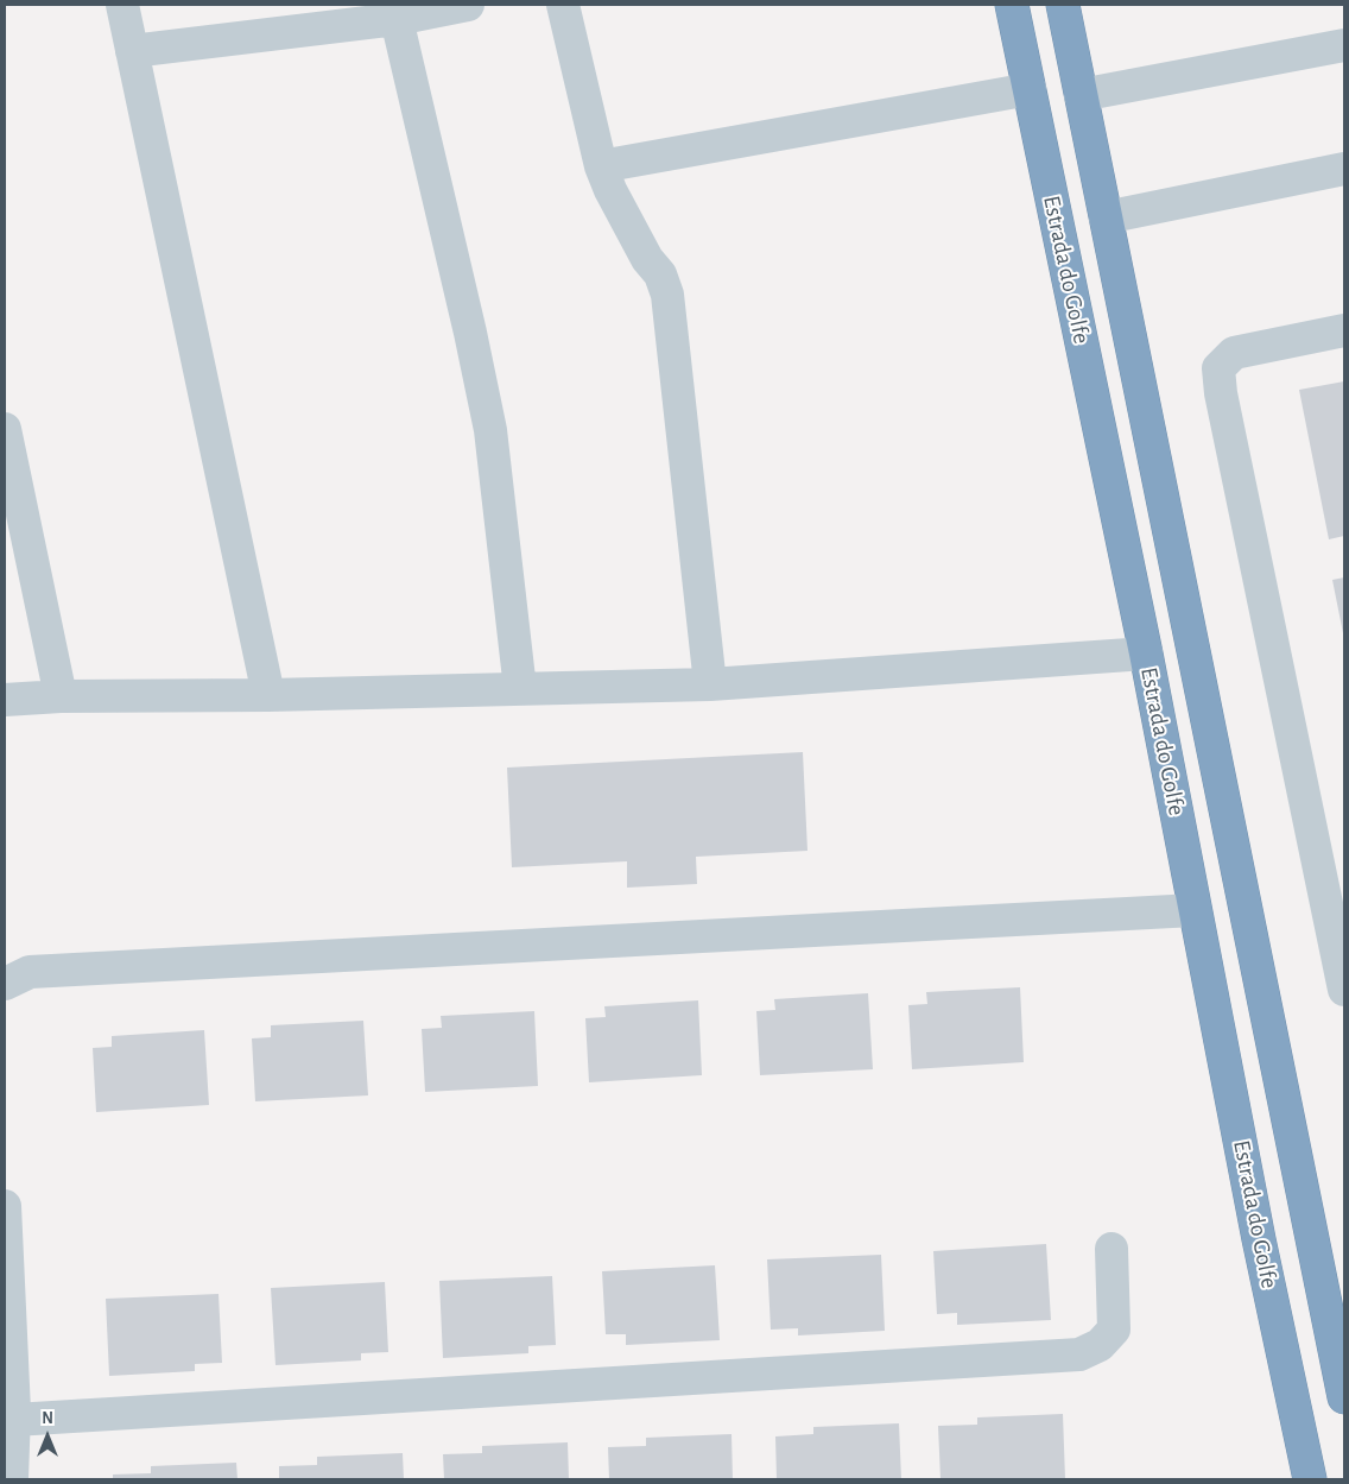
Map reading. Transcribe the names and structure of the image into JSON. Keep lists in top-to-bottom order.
{
  "streets": {
    "highway": ["Estrada do Golfe"]
  },
  "north": "top"
}
